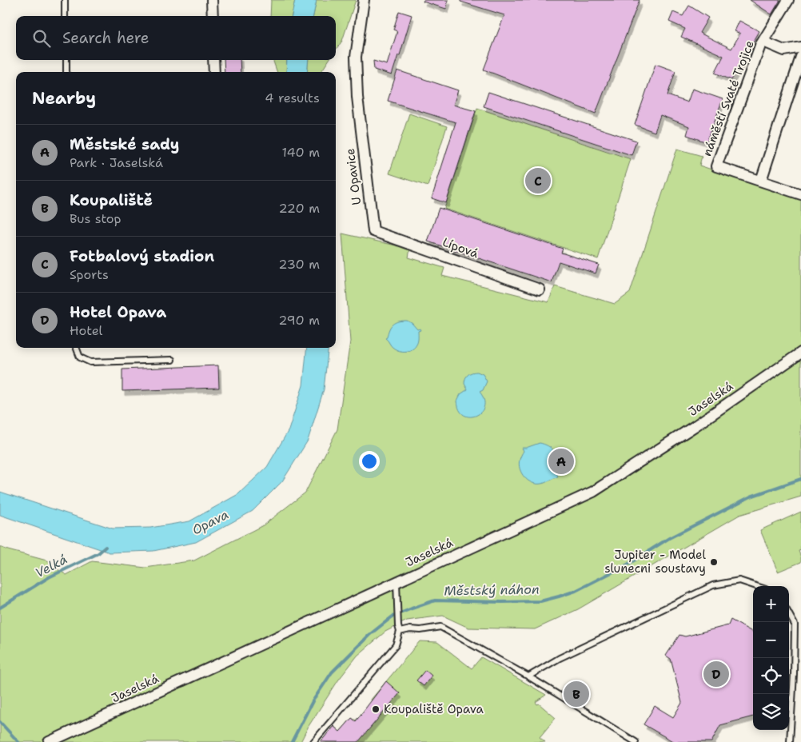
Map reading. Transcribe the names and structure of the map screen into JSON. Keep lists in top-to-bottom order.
{
  "streets": {
    "street": [
      "náměstí Svaté Trojice",
      "U Opavice",
      "Lípová",
      "Jaselská"
    ]
  },
  "crossings": [
    ["U Opavice", "Lípová"]
  ],
  "water": ["Opava", "Velká", "Městský náhon"],
  "places": ["Jupiter - Model slunecni soustavy", "Koupaliště Opava"],
  "page": {
    "search": "Search here",
    "heading": ["Nearby", "4 results"],
    "list": [
      {
        "mark": "A",
        "name": "Městské sady",
        "note": "Park · Jaselská",
        "value": "140 m"
      },
      {
        "mark": "B",
        "name": "Koupaliště",
        "note": "Bus stop",
        "value": "220 m"
      },
      {
        "mark": "C",
        "name": "Fotbalový stadion",
        "note": "Sports",
        "value": "230 m"
      },
      {
        "mark": "D",
        "name": "Hotel Opava",
        "note": "Hotel",
        "value": "290 m"
      }
    ],
    "pins": [
      "C",
      "A",
      "D",
      "B"
    ],
    "map_buttons": ["+", "−"]
  }
}
